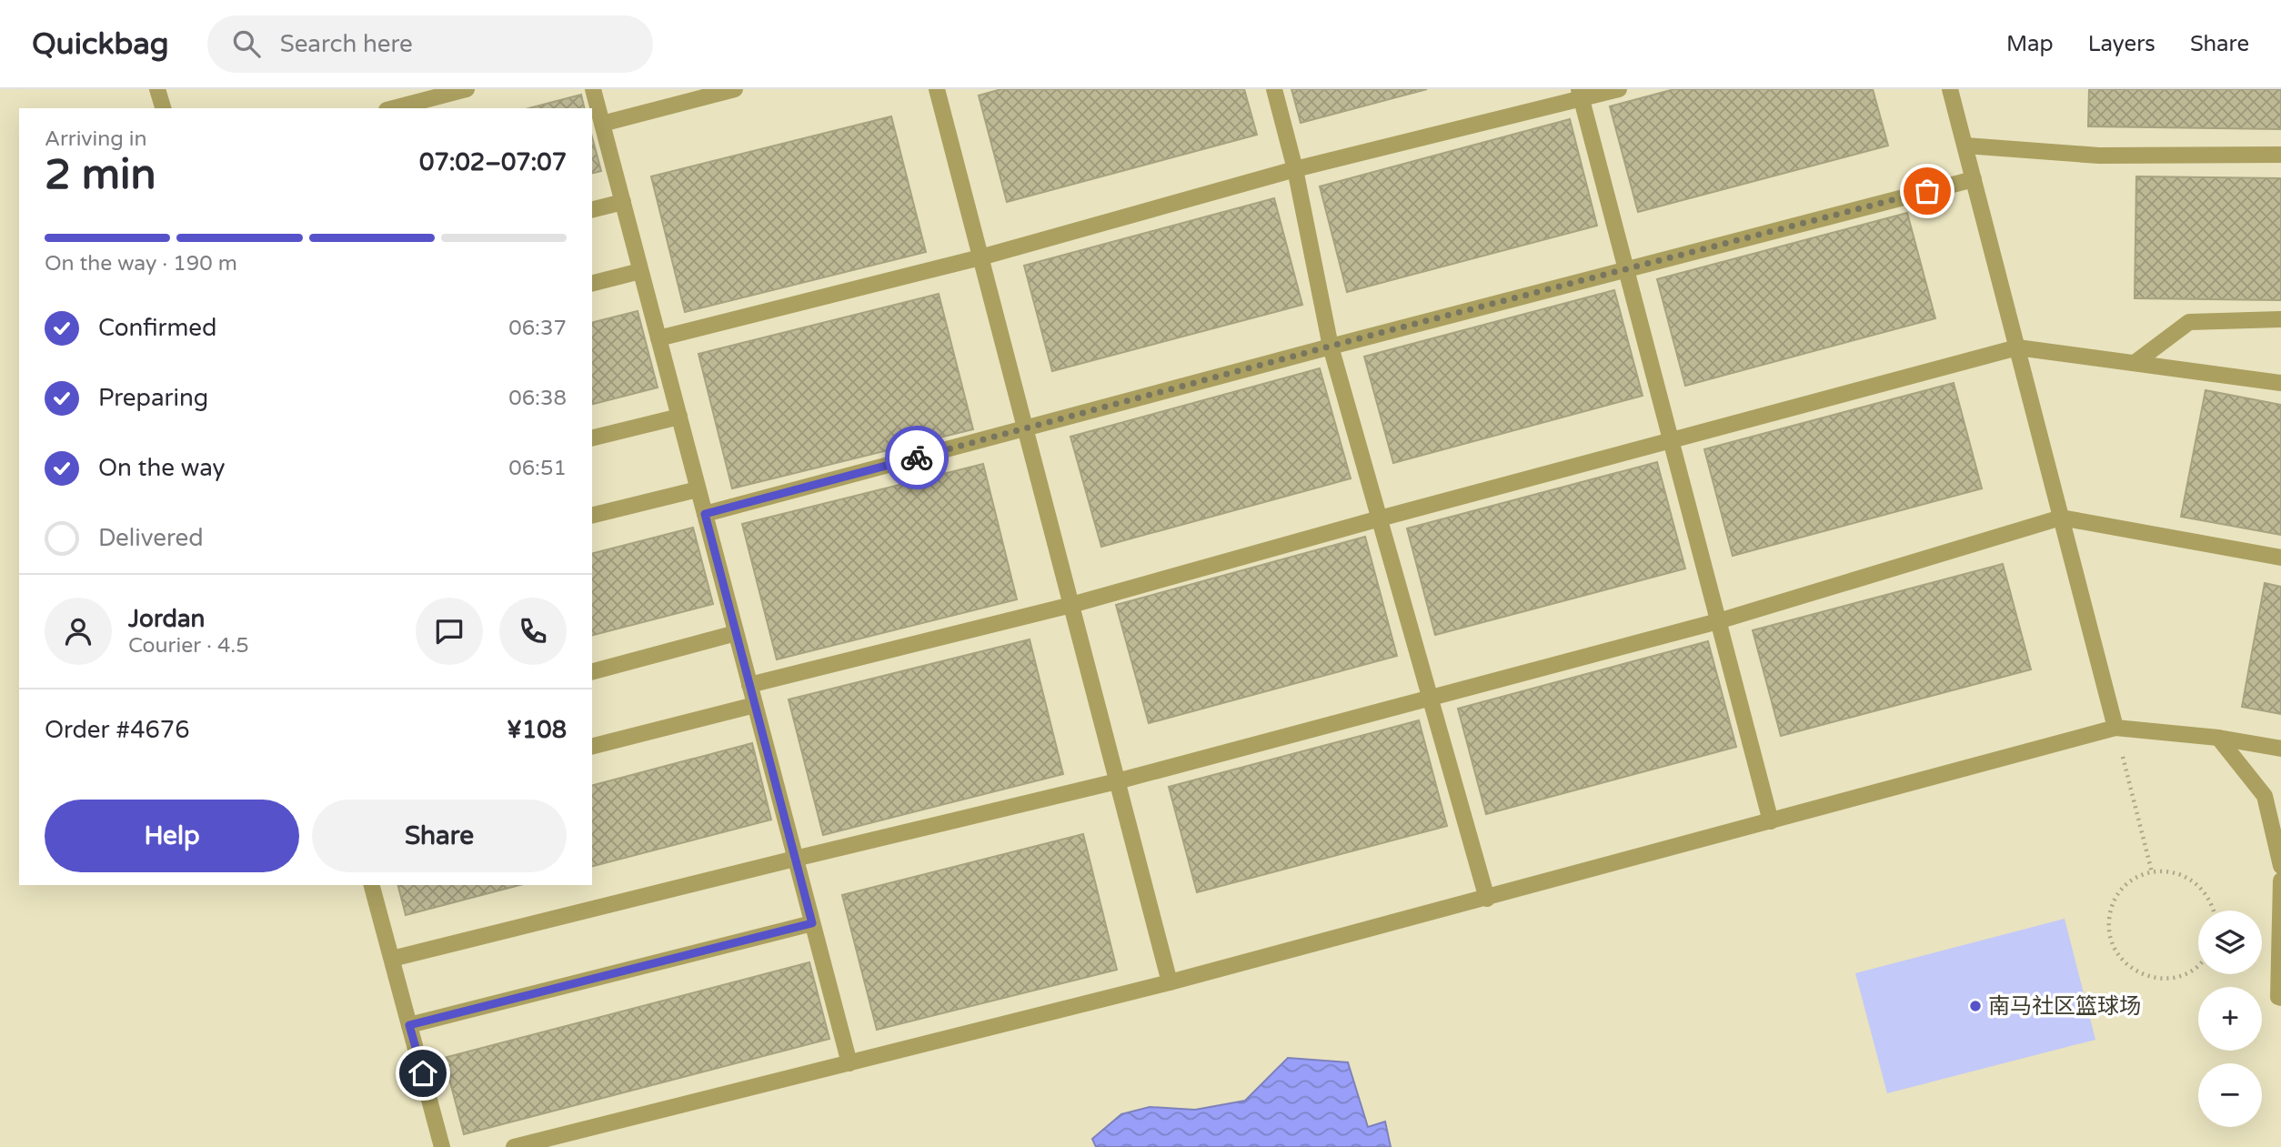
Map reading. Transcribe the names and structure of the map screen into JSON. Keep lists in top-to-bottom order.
{
  "places": ["南马社区篮球场"],
  "page": {
    "header": "Quickbag",
    "search": "Search here",
    "nav": ["Map", "Layers", "Share"],
    "heading": ["2 min", "Arriving in", "07:02–07:07"],
    "panel": [
      "Jordan",
      "Courier · 4.5",
      "Order #4676",
      "¥108"
    ],
    "bar": "On the way · 190 m",
    "list": [
      ["Confirmed", "06:37"],
      ["Preparing", "06:38"],
      ["On the way", "06:51"],
      "Delivered"
    ],
    "buttons": ["Help", "Share"],
    "map_buttons": ["+", "−"]
  }
}
